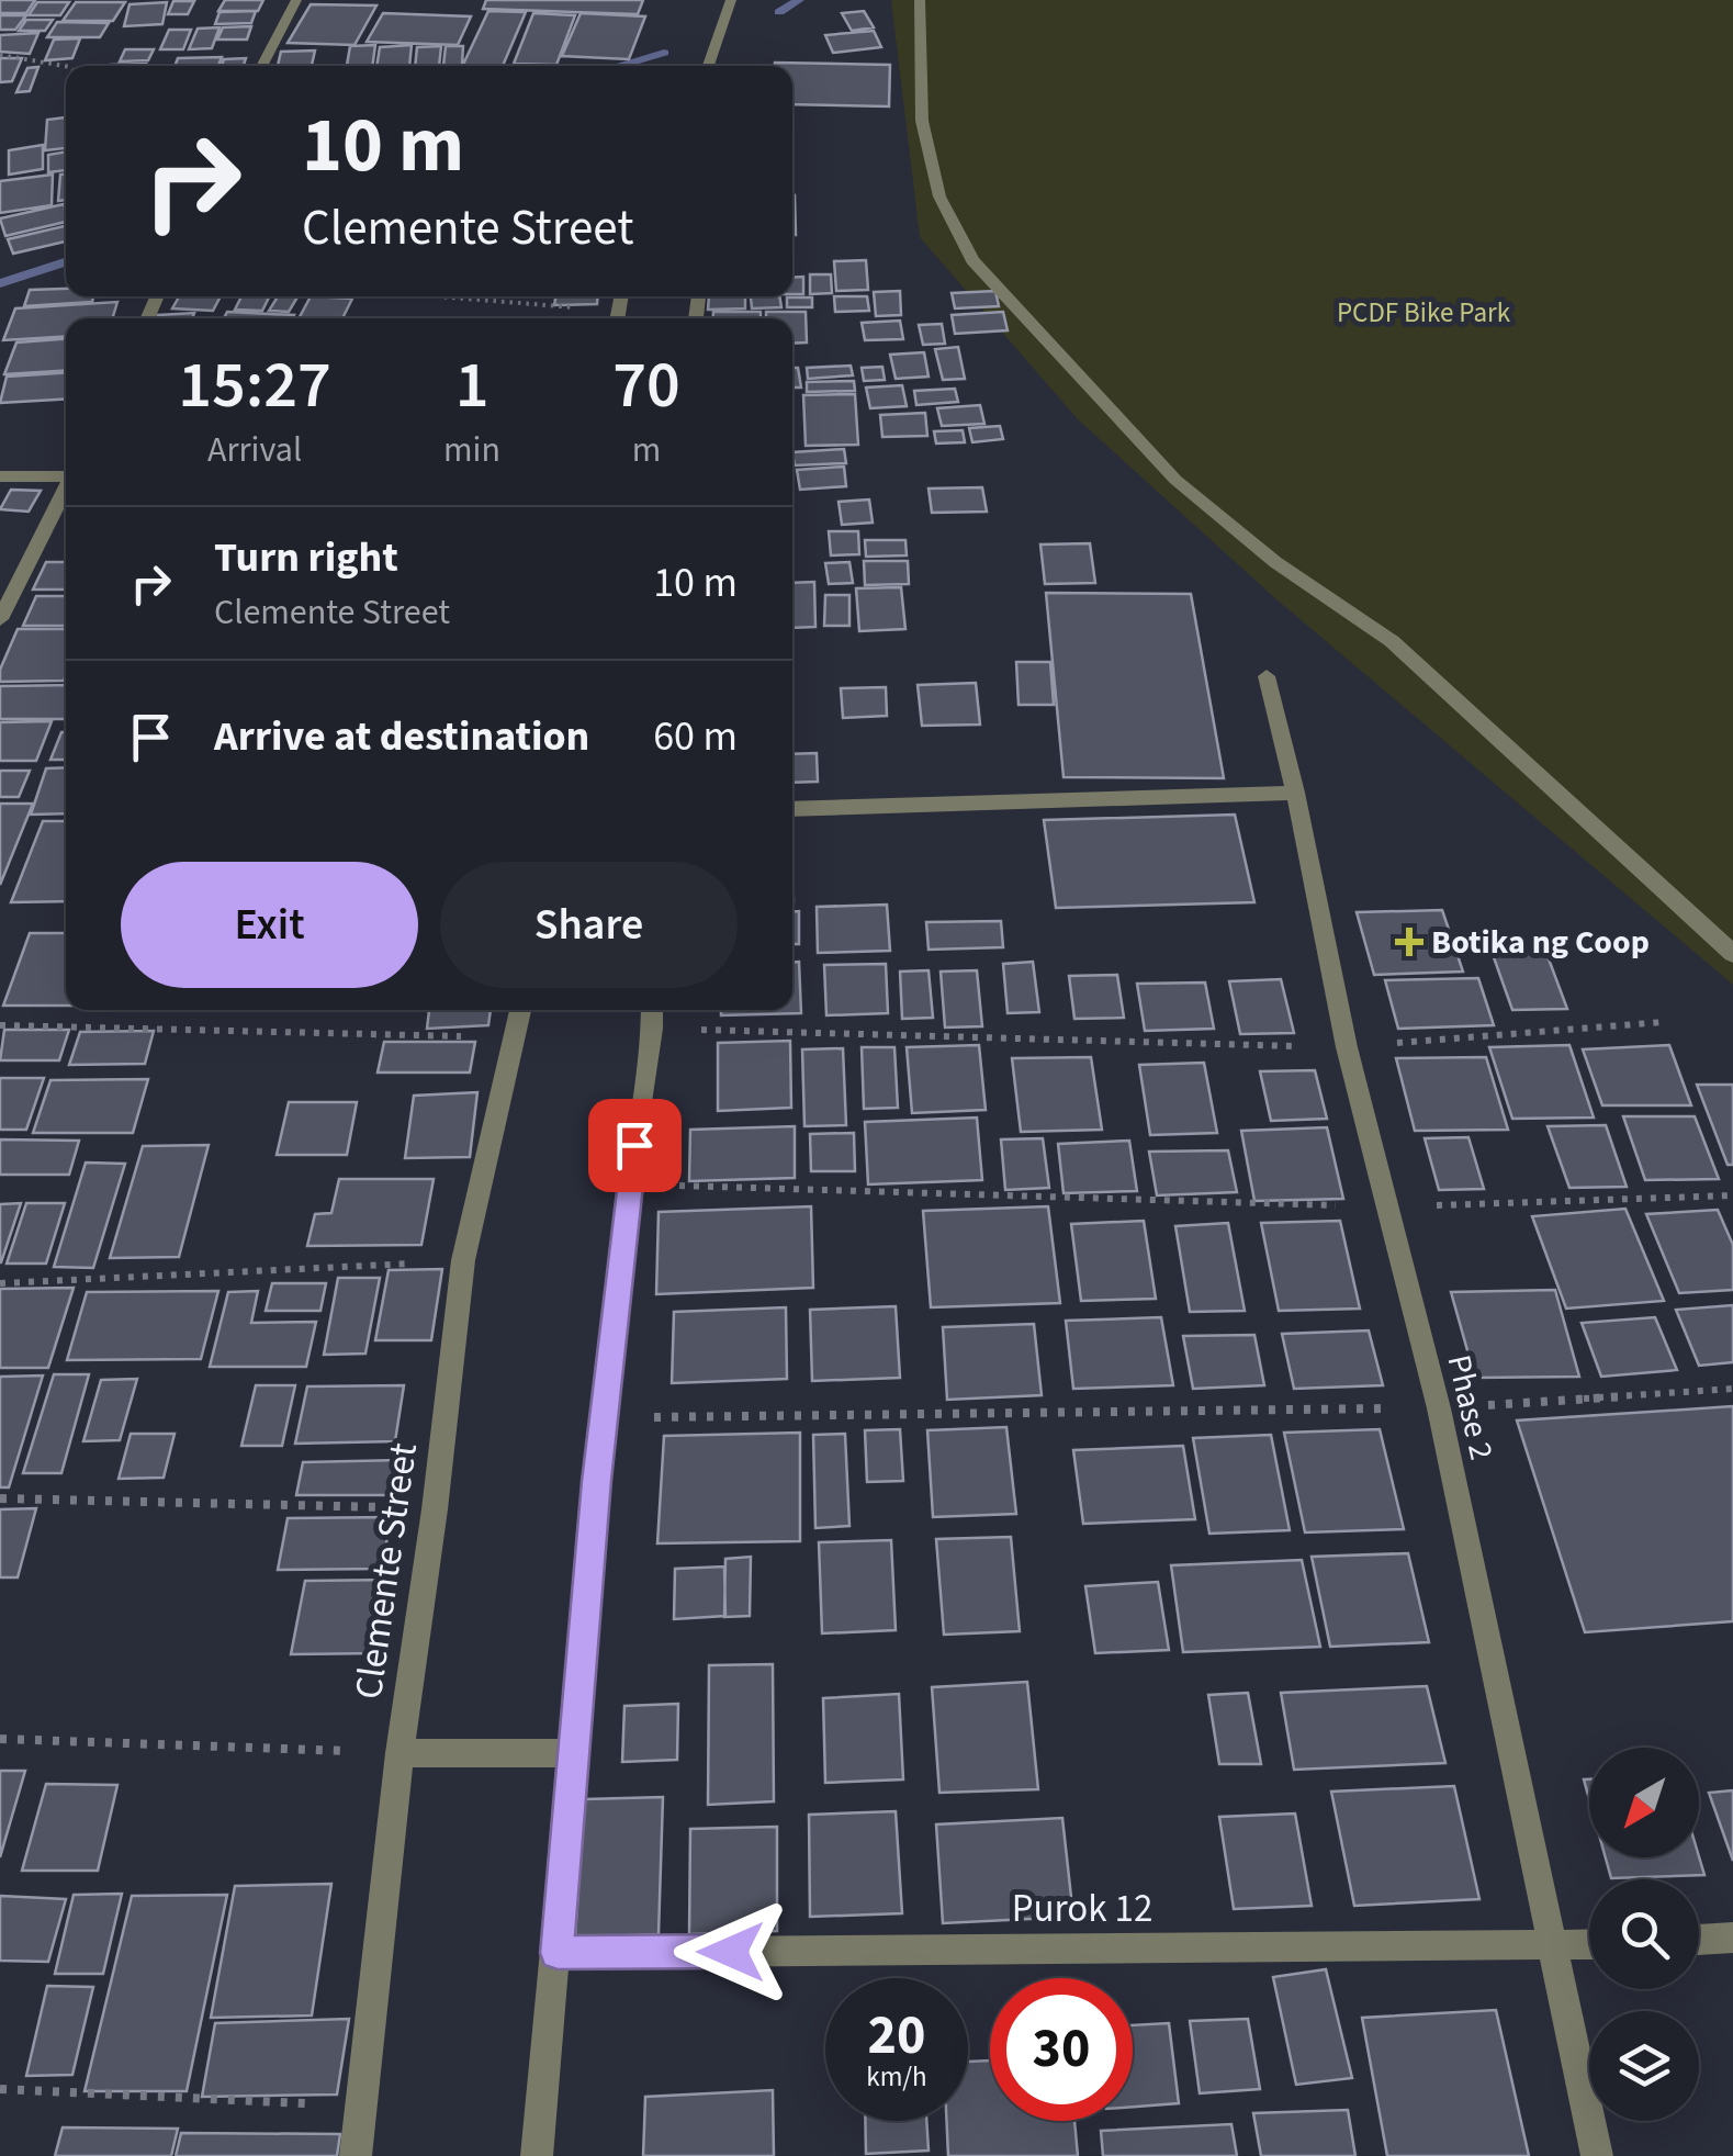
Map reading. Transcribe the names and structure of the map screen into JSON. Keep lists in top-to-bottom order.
{
  "streets": {
    "street": ["Phase 2", "Clemente Street", "Purok 12"]
  },
  "crossings": [
    ["Phase 2", "Purok 12"]
  ],
  "parks": ["PCDF Bike Park"],
  "places": {
    "health": ["Botika ng Coop"]
  },
  "north": "bottom left",
  "page": {
    "turn": ["10 m", "Clemente Street"],
    "eta": [
      "15:27",
      "Arrival",
      "1",
      "min",
      "70",
      "m"
    ],
    "list": [
      {
        "name": "Turn right",
        "note": "Clemente Street",
        "value": "10 m"
      },
      {
        "name": "Arrive at destination",
        "value": "60 m"
      }
    ],
    "buttons": ["Exit", "Share"],
    "speed": "20 km/h",
    "limit": "30"
  }
}
